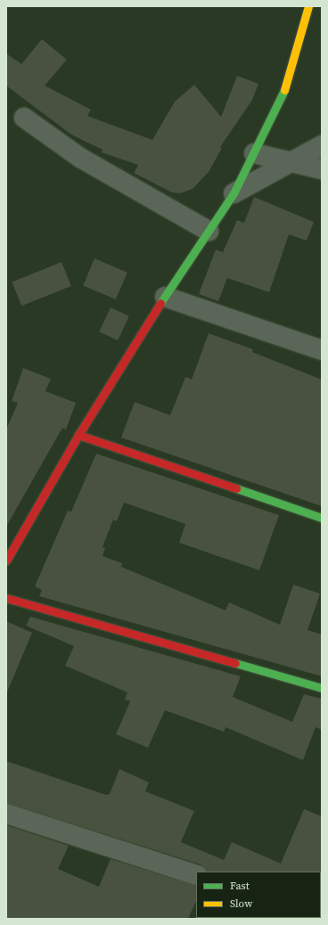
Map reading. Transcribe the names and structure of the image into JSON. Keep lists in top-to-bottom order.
{
  "legend": ["Fast", "Slow"]
}
